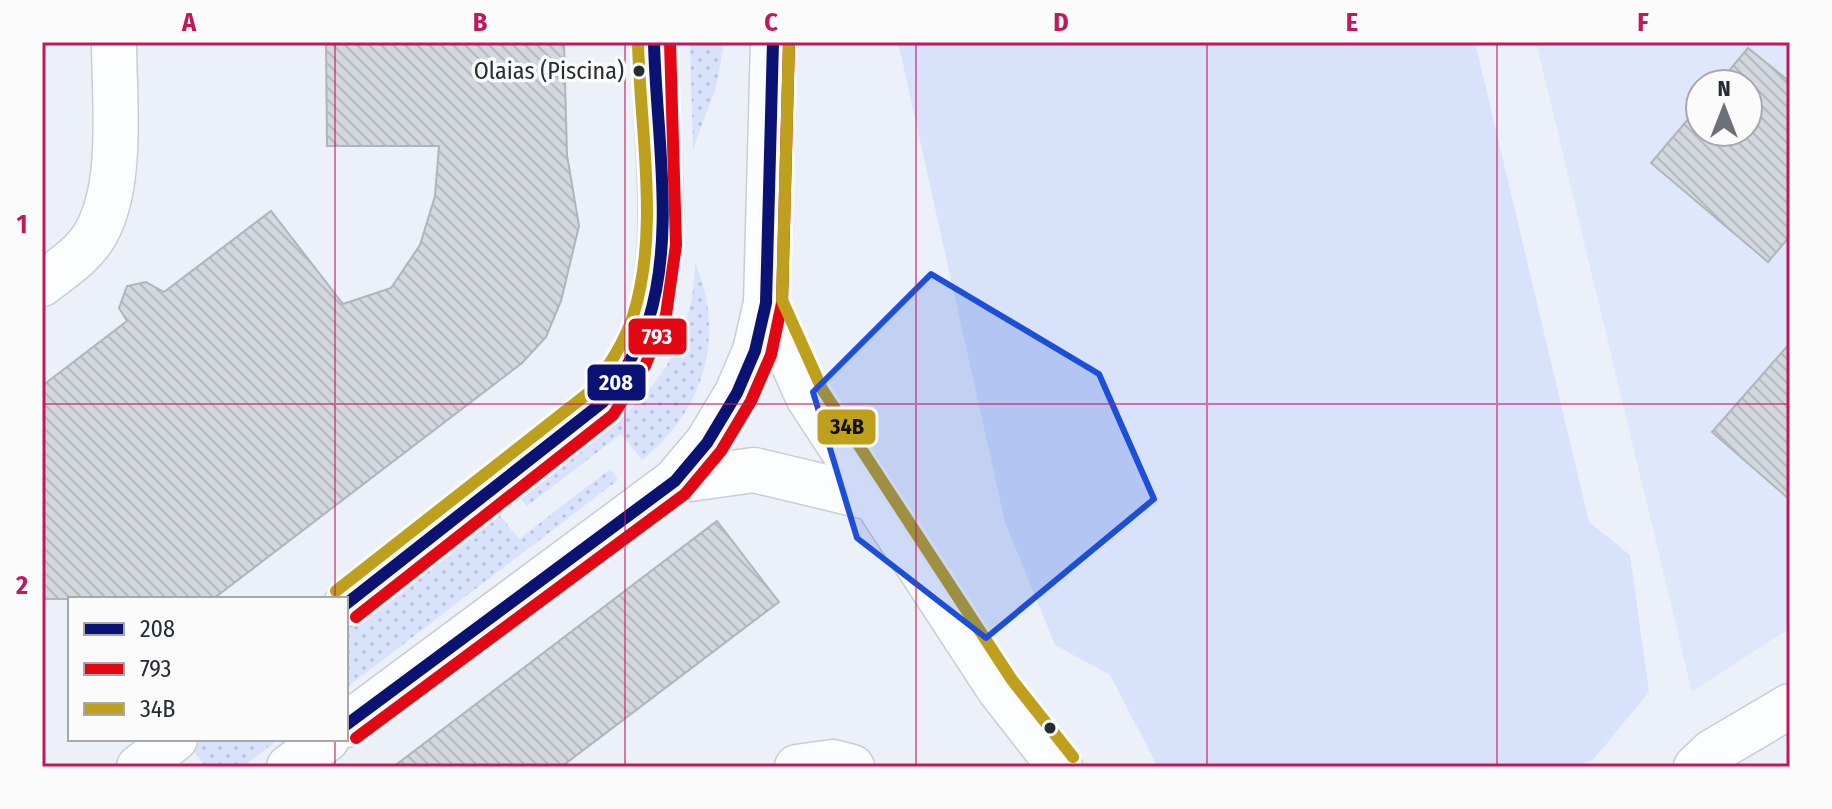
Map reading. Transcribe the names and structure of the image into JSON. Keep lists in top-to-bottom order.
{
  "places": ["Olaias (Piscina)"],
  "lines": ["transit line 208", "transit line 793", "transit line 34B"],
  "legend": ["208", "793", "34B"],
  "north": "top",
  "grid": {
    "columns": [
      "A",
      "B",
      "C",
      "D",
      "E",
      "F"
    ],
    "rows": ["1", "2"]
  }
}
